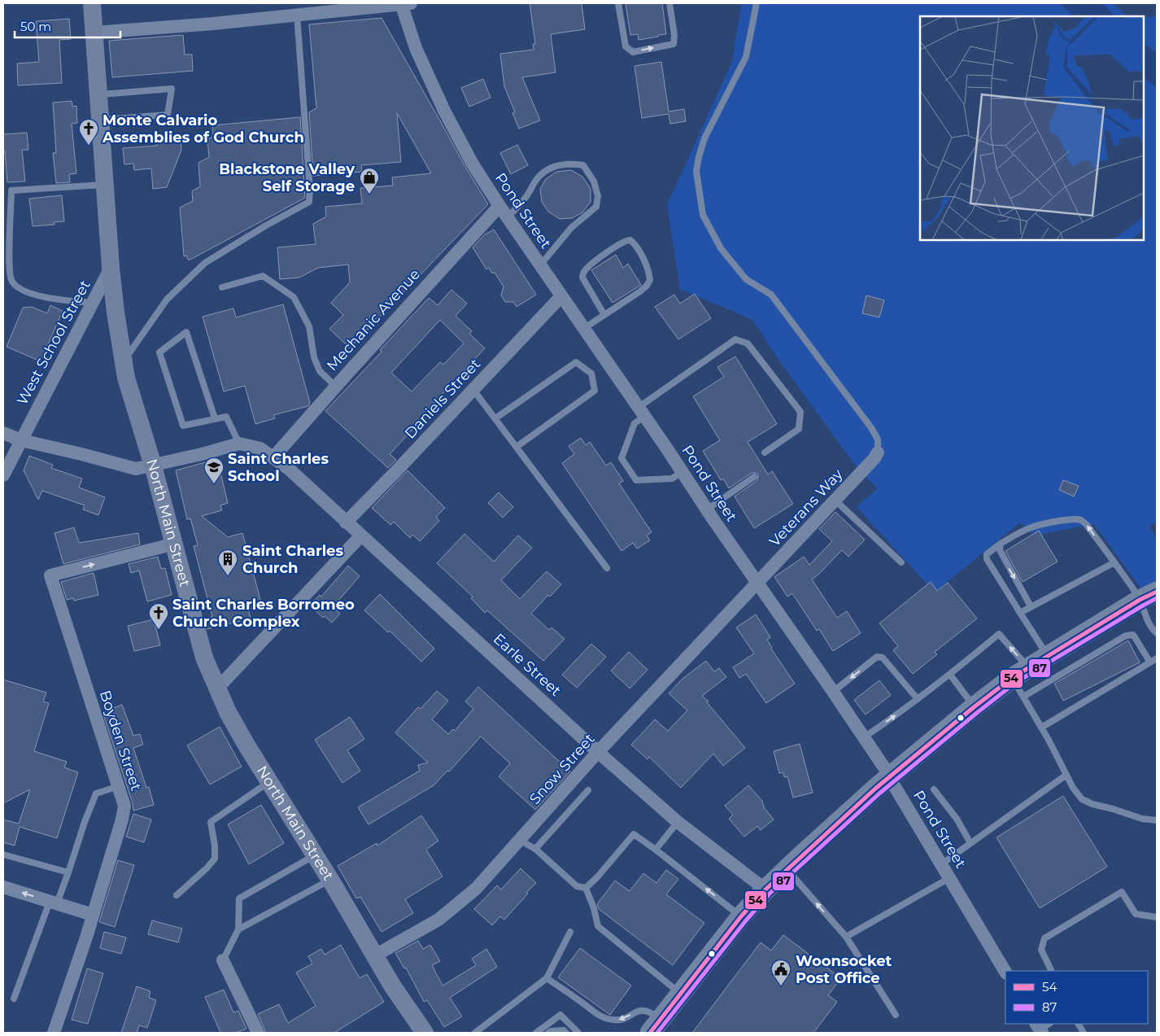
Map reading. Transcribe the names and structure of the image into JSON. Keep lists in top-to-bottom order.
{
  "streets": {
    "street": [
      "Pond Street",
      "Mechanic Avenue",
      "West School Street",
      "Daniels Street",
      "Veterans Way",
      "North Main Street",
      "Earle Street",
      "Boyden Street",
      "Snow Street"
    ]
  },
  "crossings": [
    ["Pond Street", "Mechanic Avenue"],
    ["Pond Street", "Daniels Street"],
    ["Pond Street", "Veterans Way"],
    ["Pond Street", "Snow Street"],
    ["Mechanic Avenue", "Earle Street"],
    ["West School Street", "North Main Street"],
    ["Daniels Street", "Earle Street"],
    ["Veterans Way", "Snow Street"],
    ["North Main Street", "Boyden Street"],
    ["North Main Street", "Snow Street"],
    ["Earle Street", "Snow Street"]
  ],
  "places": {
    "church": ["Monte Calvario Assemblies of God Church", "Saint Charles Borromeo Church Complex"],
    "shop": ["Blackstone Valley Self Storage"],
    "school or university": ["Saint Charles School"],
    "building": ["Saint Charles Church"],
    "public building": ["Woonsocket Post Office"]
  },
  "lines": ["transit line 54", "transit line 87"],
  "legend": ["54", "87"],
  "scale_bar": "50 m"
}
